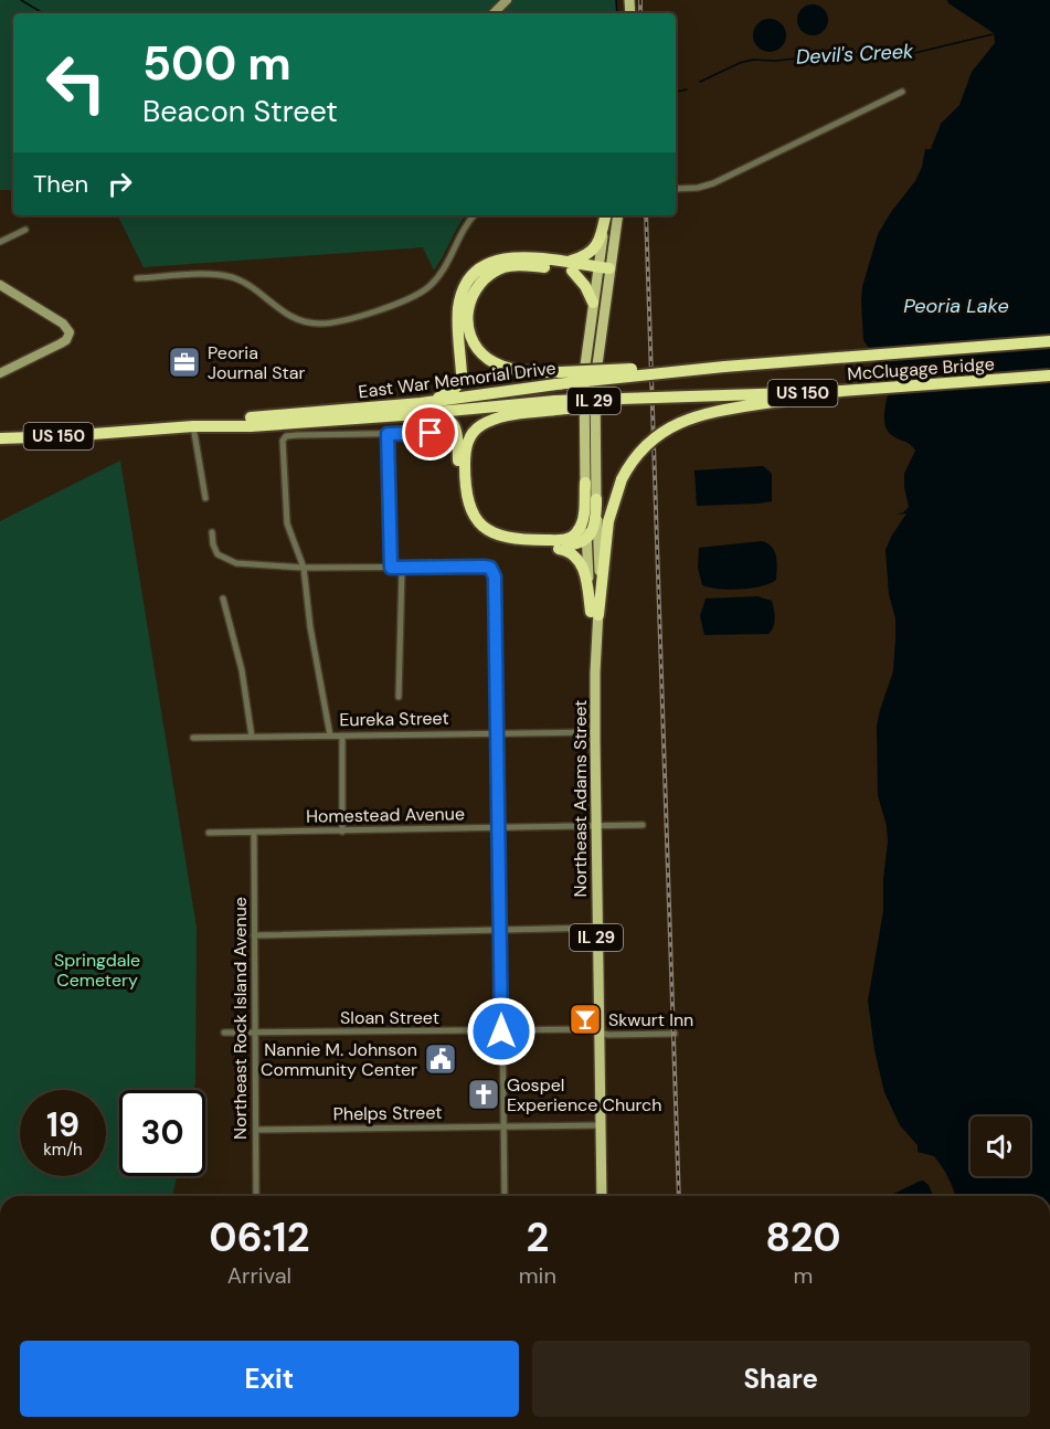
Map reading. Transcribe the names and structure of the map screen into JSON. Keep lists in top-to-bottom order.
{
  "streets": {
    "highway": ["McClugage Bridge", "East War Memorial Drive", "US 150"],
    "main road": ["IL 29", "Northeast Adams Street"],
    "street": [
      "Eureka Street",
      "Homestead Avenue",
      "Sloan Street",
      "Northeast Rock Island Avenue",
      "Phelps Street"
    ]
  },
  "crossings": [
    ["McClugage Bridge", "East War Memorial Drive"],
    ["Eureka Street", "Northeast Adams Street"],
    ["Northeast Adams Street", "Homestead Avenue"],
    ["Northeast Adams Street", "Sloan Street"],
    ["Northeast Adams Street", "Phelps Street"],
    ["Homestead Avenue", "Northeast Rock Island Avenue"],
    ["Sloan Street", "Northeast Rock Island Avenue"],
    ["Northeast Rock Island Avenue", "Phelps Street"]
  ],
  "water": ["Devil's Creek", "Peoria Lake"],
  "parks": ["Springdale Cemetery"],
  "places": {
    "office": ["Peoria Journal Star"],
    "bar": ["Skwurt Inn"],
    "public building": ["Nannie M. Johnson Community Center"],
    "church": ["Gospel Experience Church"]
  },
  "page": {
    "turn": ["500 m", "Beacon Street"],
    "then": "Then",
    "speed": "19 km/h",
    "limit": "30",
    "eta": [
      "06:12",
      "Arrival",
      "2",
      "min",
      "820",
      "m"
    ],
    "buttons": ["Exit", "Share"]
  }
}
